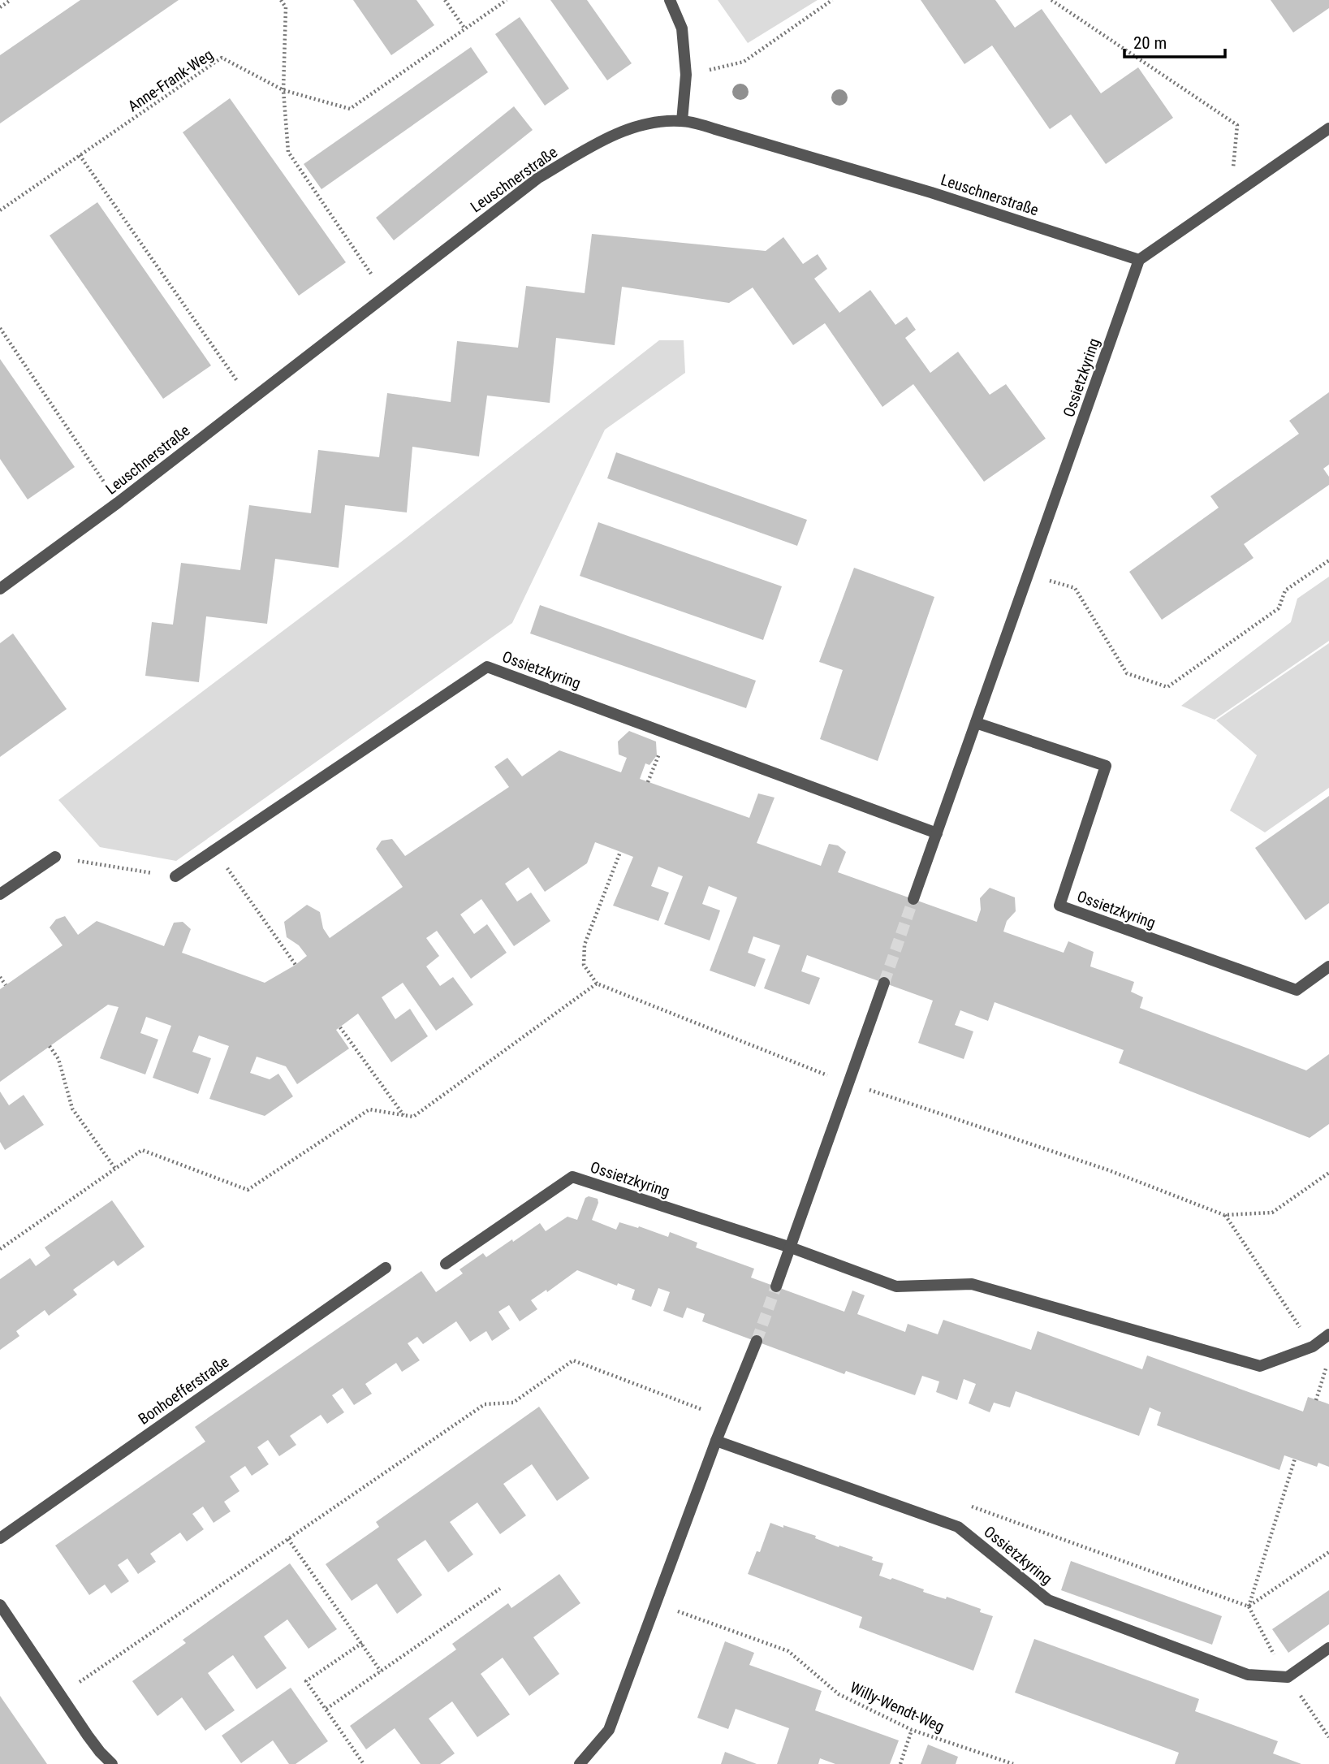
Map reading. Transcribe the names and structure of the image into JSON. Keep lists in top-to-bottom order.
{
  "streets": {
    "street": ["Leuschnerstraße", "Ossietzkyring", "Bonhoefferstraße"],
    "path": ["Anne-Frank-Weg", "Willy-Wendt-Weg"]
  },
  "crossings": [
    ["Leuschnerstraße", "Ossietzkyring"]
  ],
  "scale_bar": "20 m"
}
